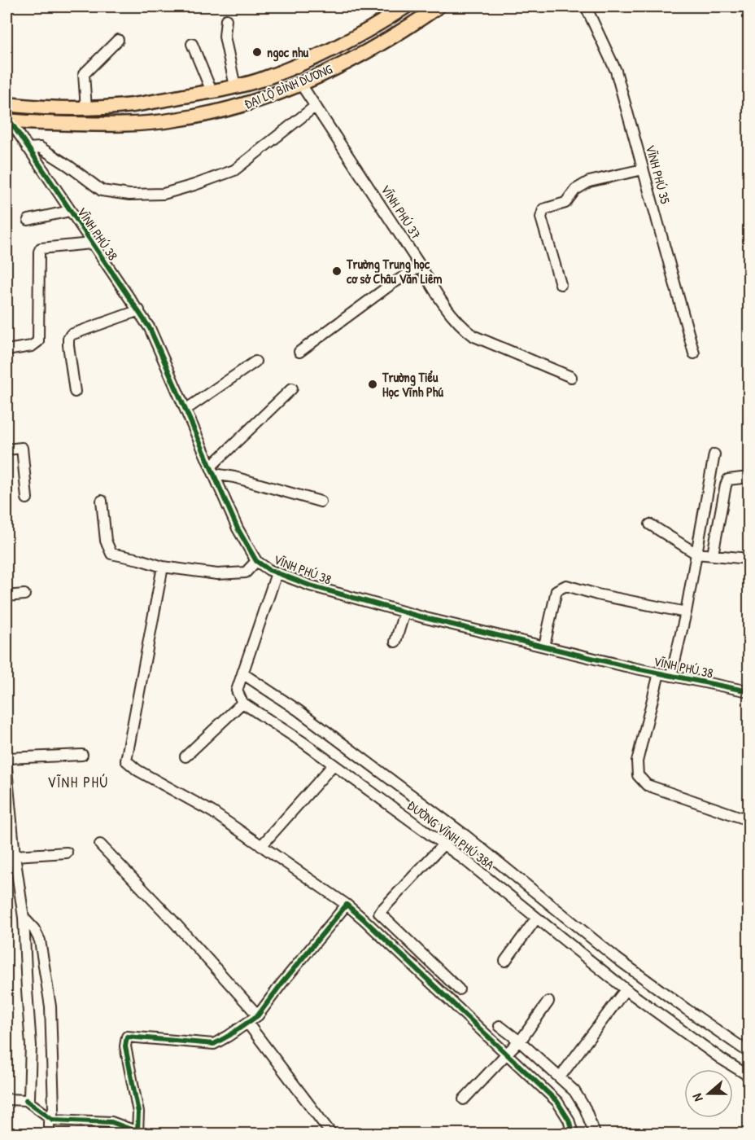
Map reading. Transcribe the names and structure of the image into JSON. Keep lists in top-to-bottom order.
{
  "streets": {
    "highway": ["ĐẠI LỘ BÌNH DƯƠNG"],
    "street": [
      "VĨNH PHÚ 35",
      "VĨNH PHÚ 37",
      "VĨNH PHÚ 38",
      "ĐƯỜNG VĨNH PHÚ 38A"
    ]
  },
  "crossings": [
    ["ĐẠI LỘ BÌNH DƯƠNG", "VĨNH PHÚ 37"],
    ["ĐẠI LỘ BÌNH DƯƠNG", "VĨNH PHÚ 38"]
  ],
  "districts": ["VĨNH PHÚ"],
  "places": ["ngoc nhu", "Trường Trung học cơ sở Châu Văn Liêm", "Trường Tiểu Học Vĩnh Phú"],
  "north": "left"
}
